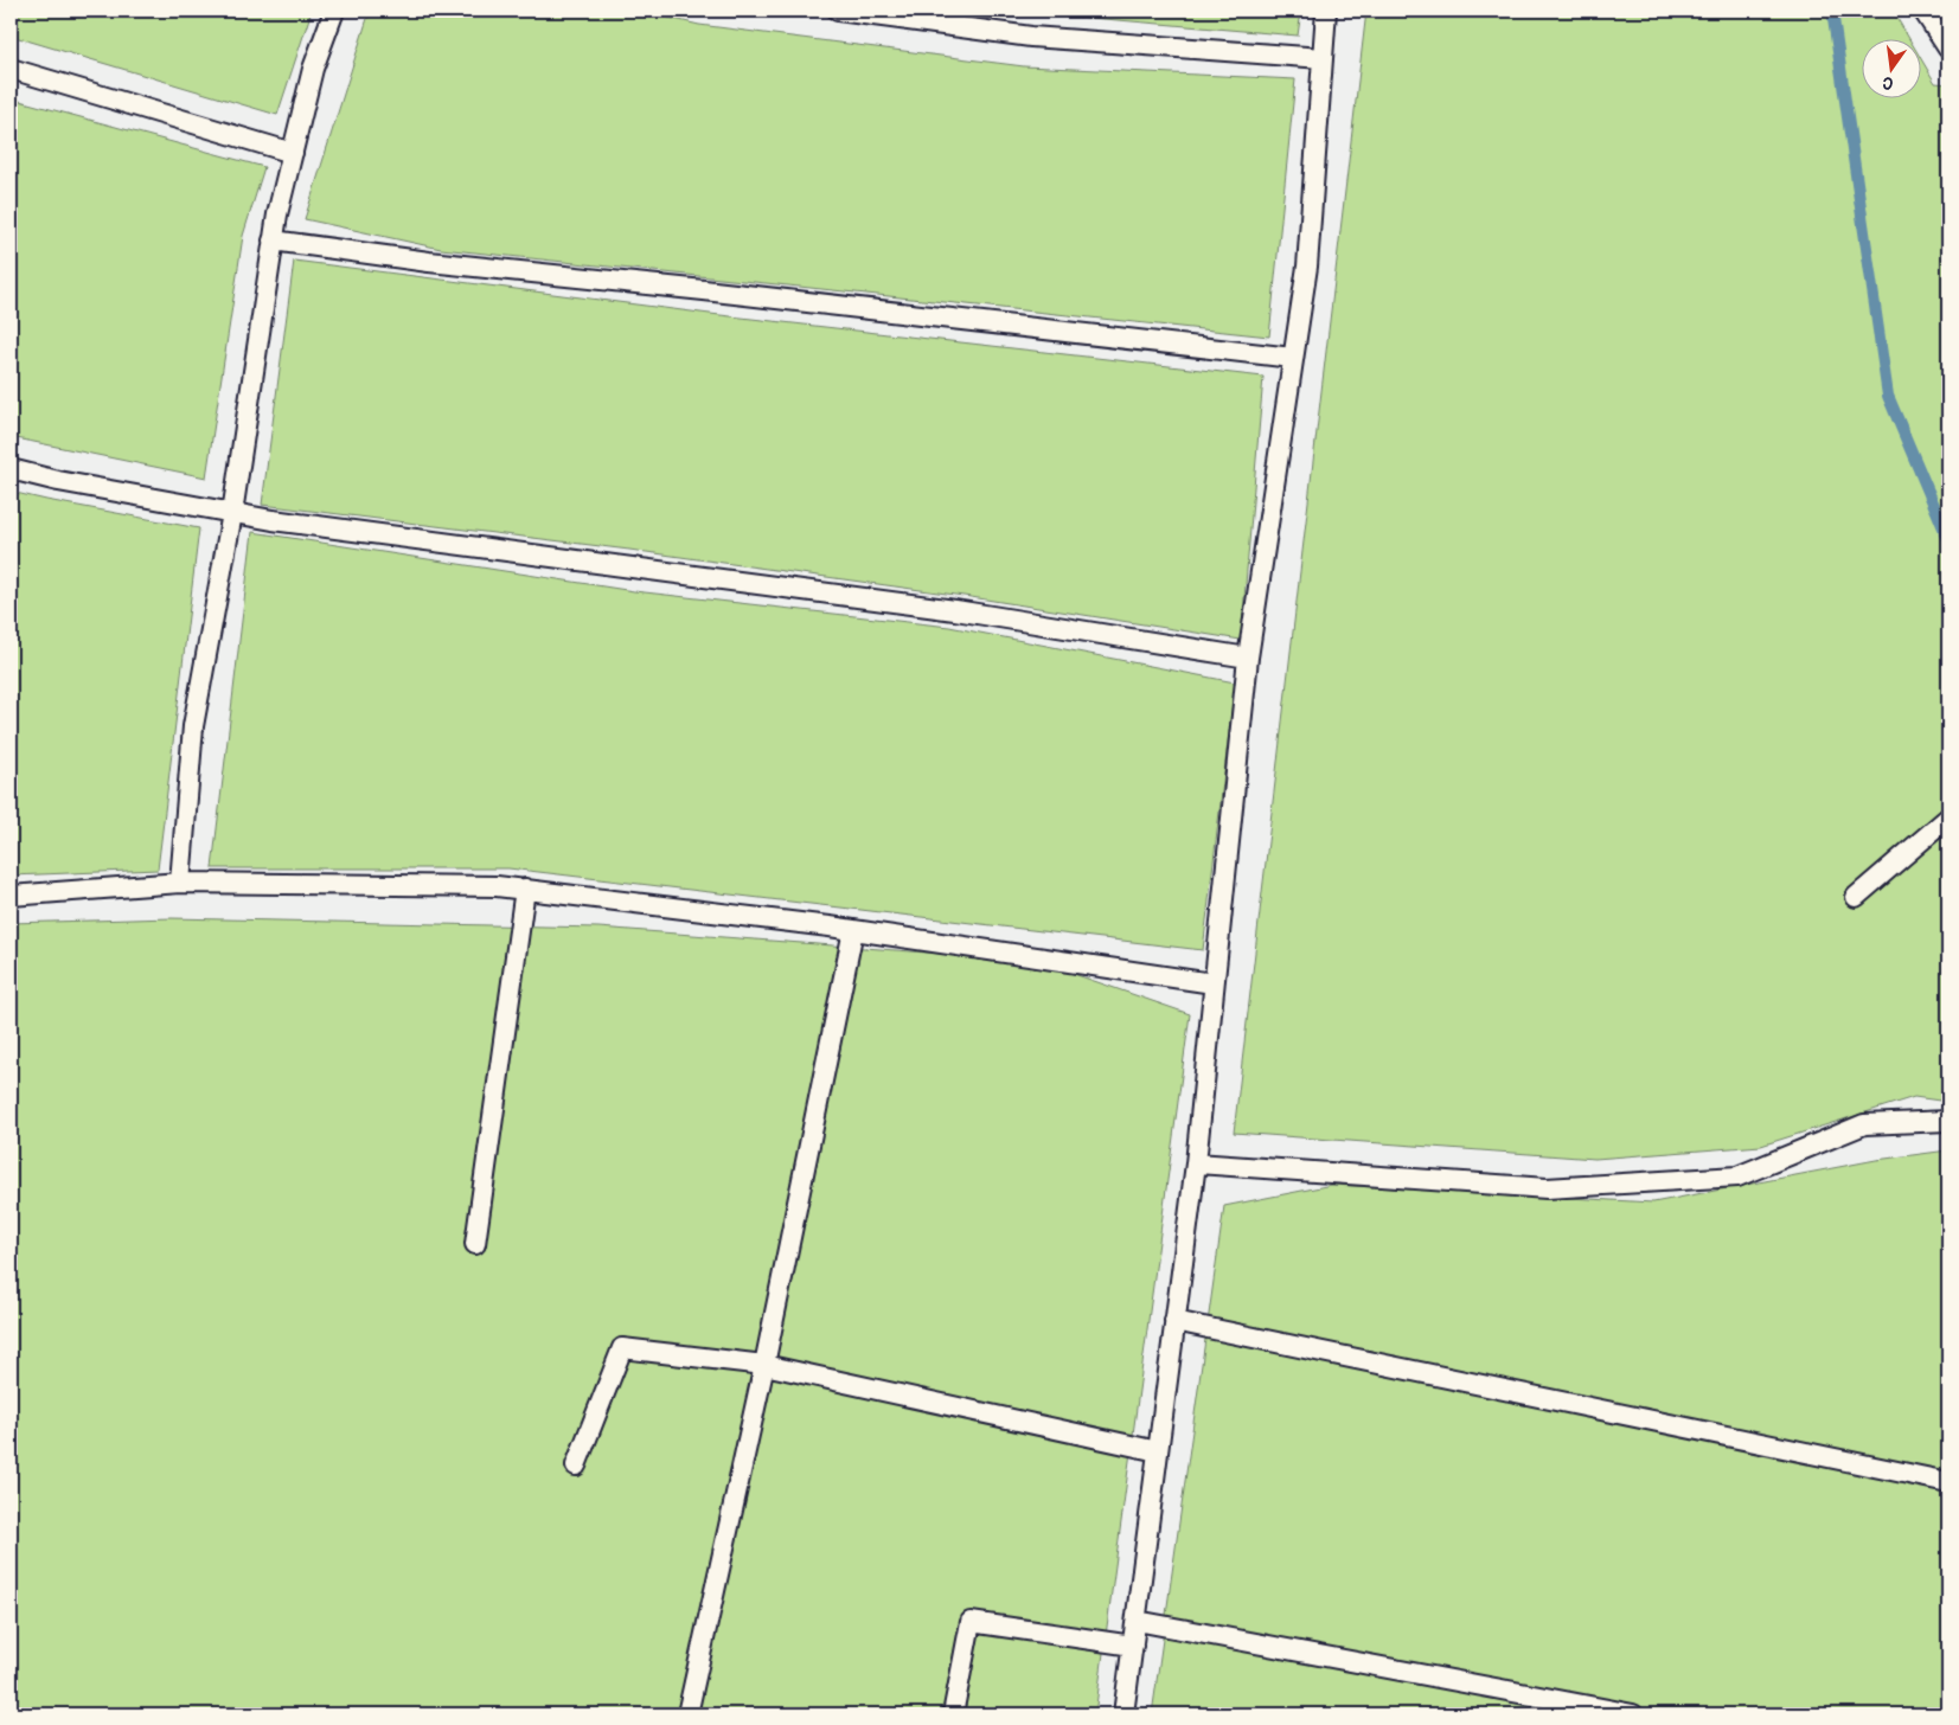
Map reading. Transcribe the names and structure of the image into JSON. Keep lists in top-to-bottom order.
{
  "north": "bottom"
}
